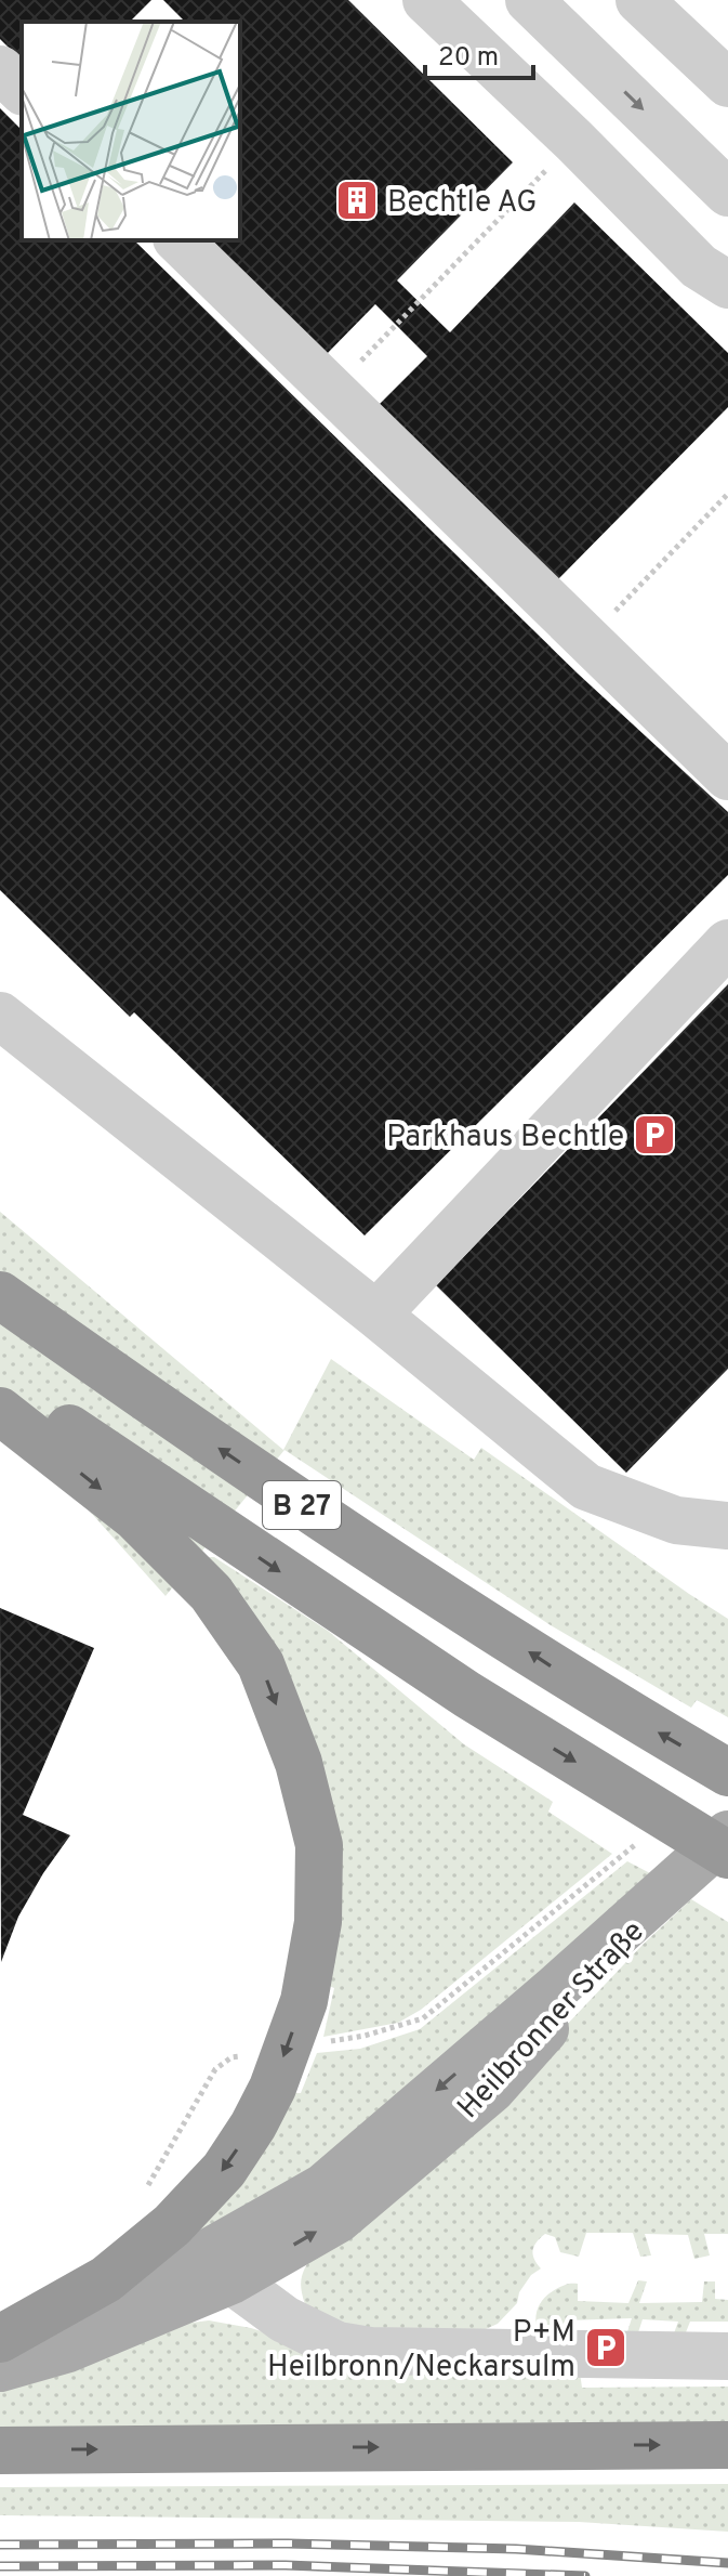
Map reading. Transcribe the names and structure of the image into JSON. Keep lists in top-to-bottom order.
{
  "streets": {
    "highway": ["B 27"],
    "main road": ["Heilbronner Straße"]
  },
  "places": {
    "building": ["Bechtle AG"],
    "parking": ["Parkhaus Bechtle", "P+M Heilbronn/Neckarsulm"]
  },
  "scale_bar": "20 m"
}
